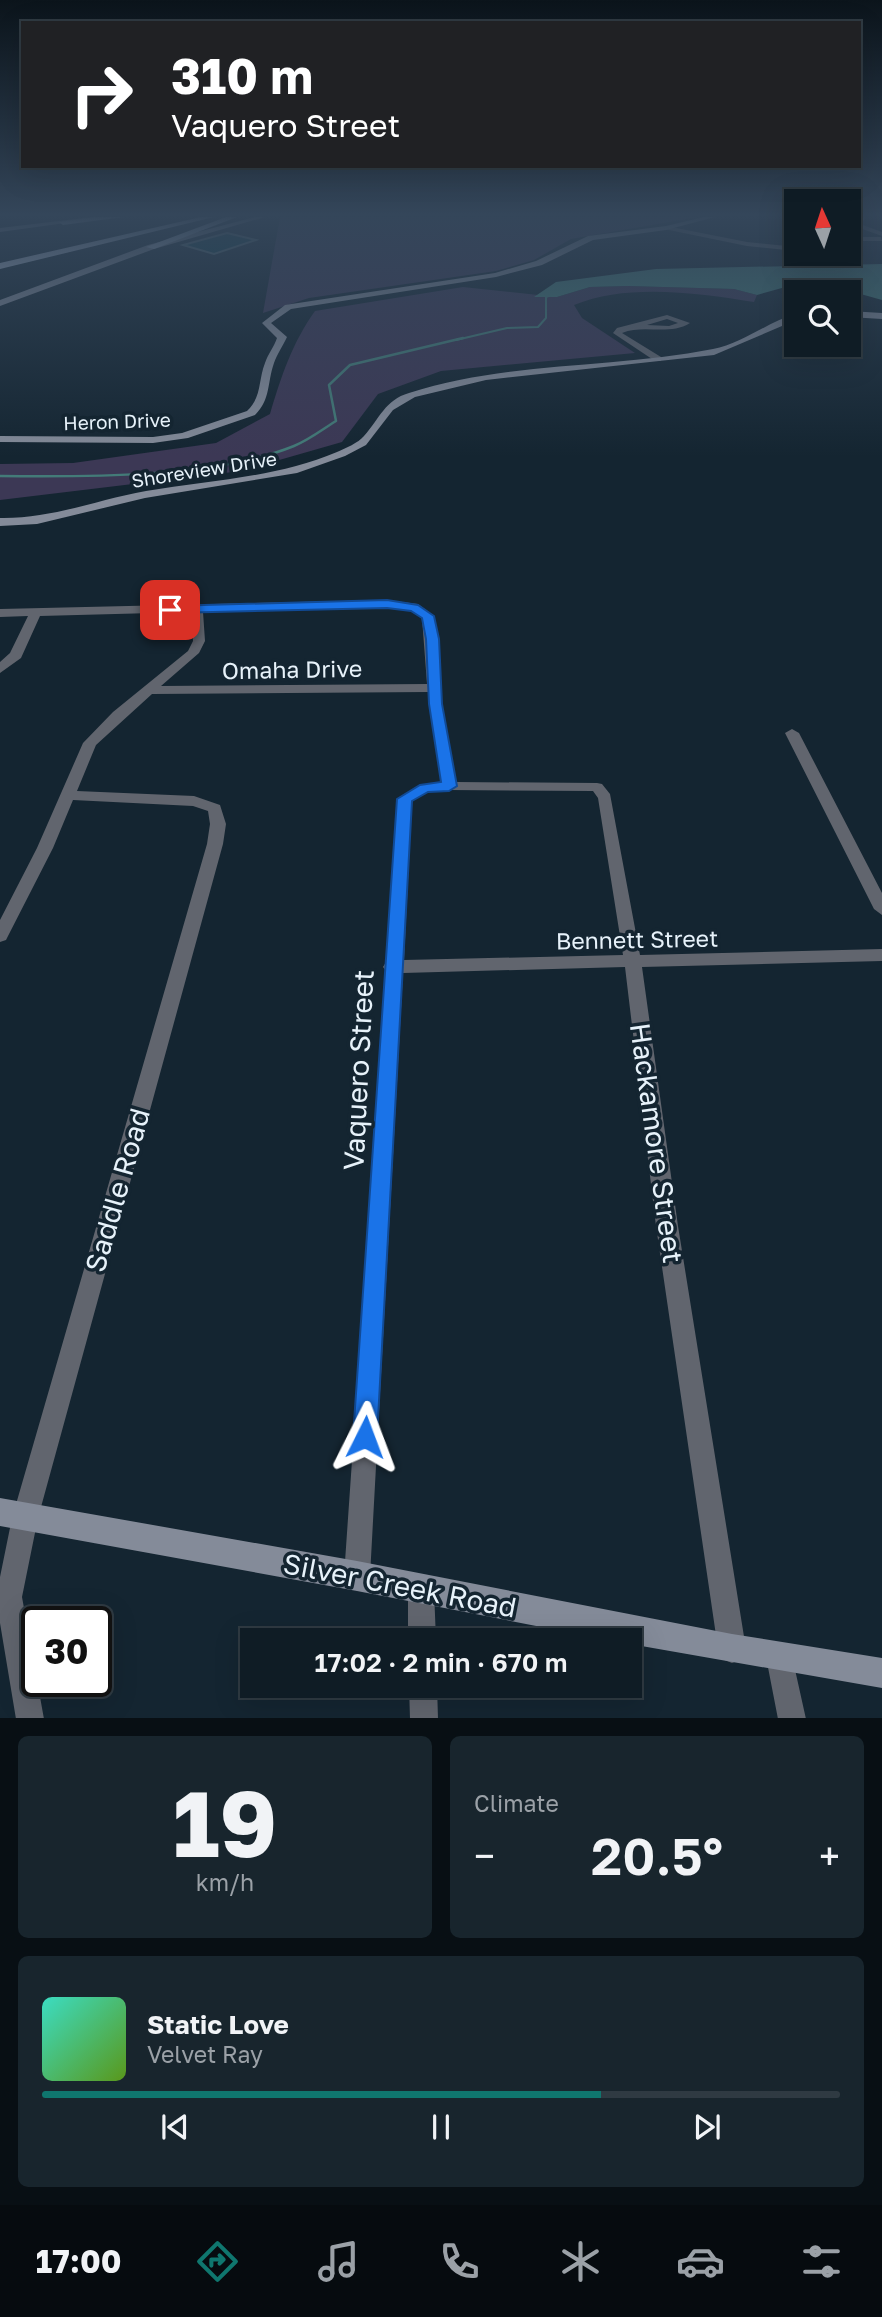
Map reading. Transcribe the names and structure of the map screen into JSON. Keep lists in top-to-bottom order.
{
  "streets": {
    "street": [
      "Heron Drive",
      "Shoreview Drive",
      "Omaha Drive",
      "Bennett Street",
      "Vaquero Street",
      "Hackamore Street",
      "Saddle Road",
      "Silver Creek Road"
    ]
  },
  "crossings": [
    ["Bennett Street", "Vaquero Street"],
    ["Bennett Street", "Hackamore Street"],
    ["Vaquero Street", "Hackamore Street"],
    ["Vaquero Street", "Silver Creek Road"],
    ["Hackamore Street", "Silver Creek Road"],
    ["Saddle Road", "Silver Creek Road"]
  ],
  "north": "top",
  "page": {
    "turn": ["310 m", "Vaquero Street"],
    "limit": "30",
    "trip": "17:02 · 2 min · 670 m",
    "tile": [
      ["19", "km/h"],
      "Climate"
    ],
    "heat": ["−", "20.5°", "+"],
    "song": ["Static Love", "Velvet Ray"],
    "tabs": "17:00"
  }
}
